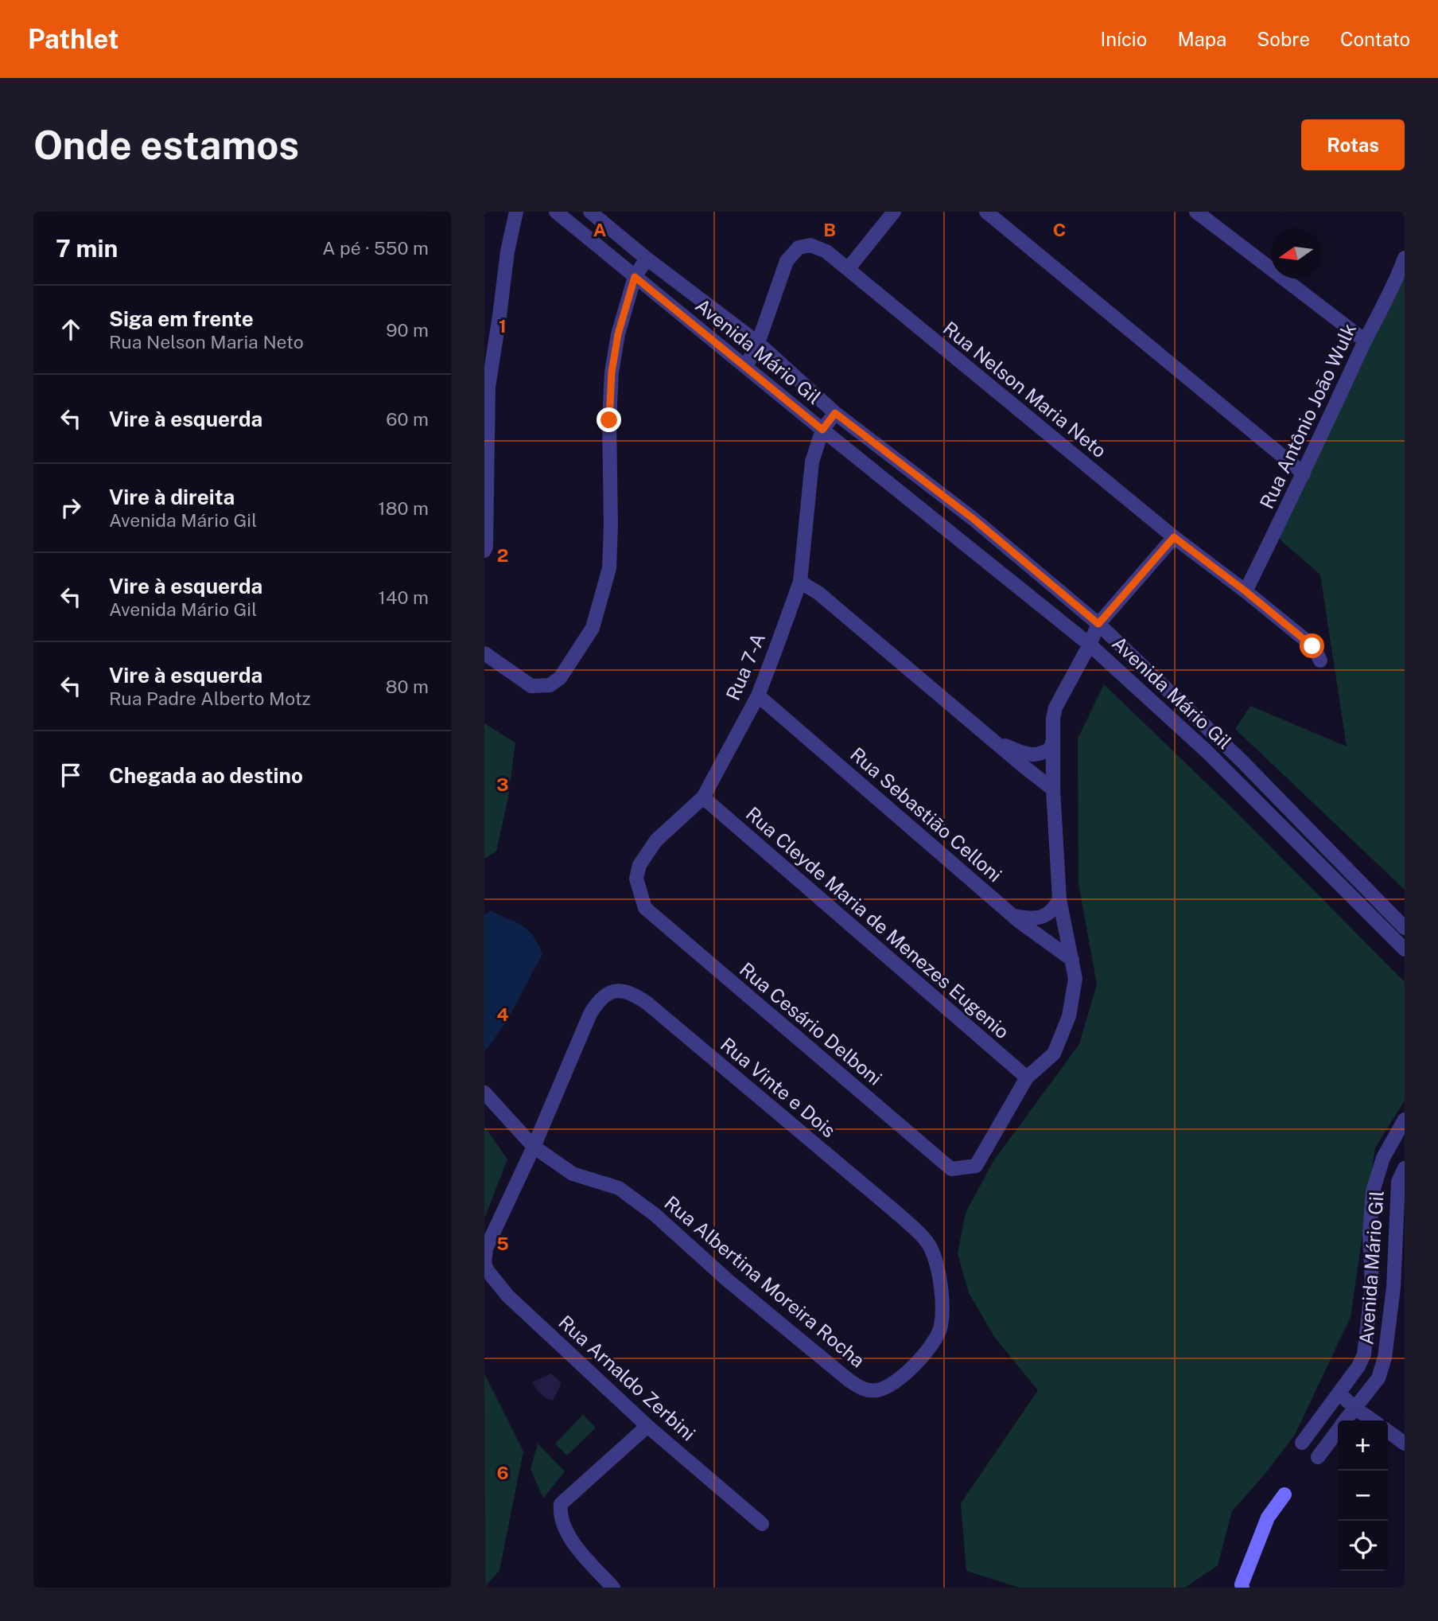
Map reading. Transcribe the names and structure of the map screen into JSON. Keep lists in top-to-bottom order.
{
  "streets": {
    "street": [
      "Avenida Mário Gil",
      "Rua Nelson Maria Neto",
      "Rua Antônio João Wulk",
      "Rua 7-A",
      "Rua Sebastião Celloni",
      "Rua Cleyde Maria de Menezes Eugenio",
      "Rua Cesário Delboni",
      "Rua Vinte e Dois",
      "Rua Albertina Moreira Rocha",
      "Rua Arnaldo Zerbini"
    ]
  },
  "crossings": [
    ["Avenida Mário Gil", "Rua Nelson Maria Neto"],
    ["Avenida Mário Gil", "Rua 7-A"],
    ["Rua Nelson Maria Neto", "Rua Antônio João Wulk"],
    ["Rua 7-A", "Rua Sebastião Celloni"],
    ["Rua 7-A", "Rua Cleyde Maria de Menezes Eugenio"],
    ["Rua 7-A", "Rua Cesário Delboni"],
    ["Rua Cleyde Maria de Menezes Eugenio", "Rua Cesário Delboni"],
    ["Rua Vinte e Dois", "Rua Albertina Moreira Rocha"],
    ["Rua Vinte e Dois", "Rua Arnaldo Zerbini"],
    ["Rua Albertina Moreira Rocha", "Rua Arnaldo Zerbini"]
  ],
  "north": "left",
  "page": {
    "header": "Pathlet",
    "nav": [
      "Início",
      "Mapa",
      "Sobre",
      "Contato"
    ],
    "buttons": "Rotas",
    "title": "Onde estamos",
    "heading": ["7 min", "A pé · 550 m"],
    "list": [
      ["Siga em frente", "Rua Nelson Maria Neto", "90 m"],
      ["Vire à esquerda", "60 m"],
      ["Vire à direita", "Avenida Mário Gil", "180 m"],
      ["Vire à esquerda", "Avenida Mário Gil", "140 m"],
      ["Vire à esquerda", "Rua Padre Alberto Motz", "80 m"],
      "Chegada ao destino"
    ],
    "map_buttons": ["+", "−"]
  },
  "grid": {
    "columns": ["A", "B", "C"],
    "rows": [
      "1",
      "2",
      "3",
      "4",
      "5",
      "6"
    ]
  }
}
